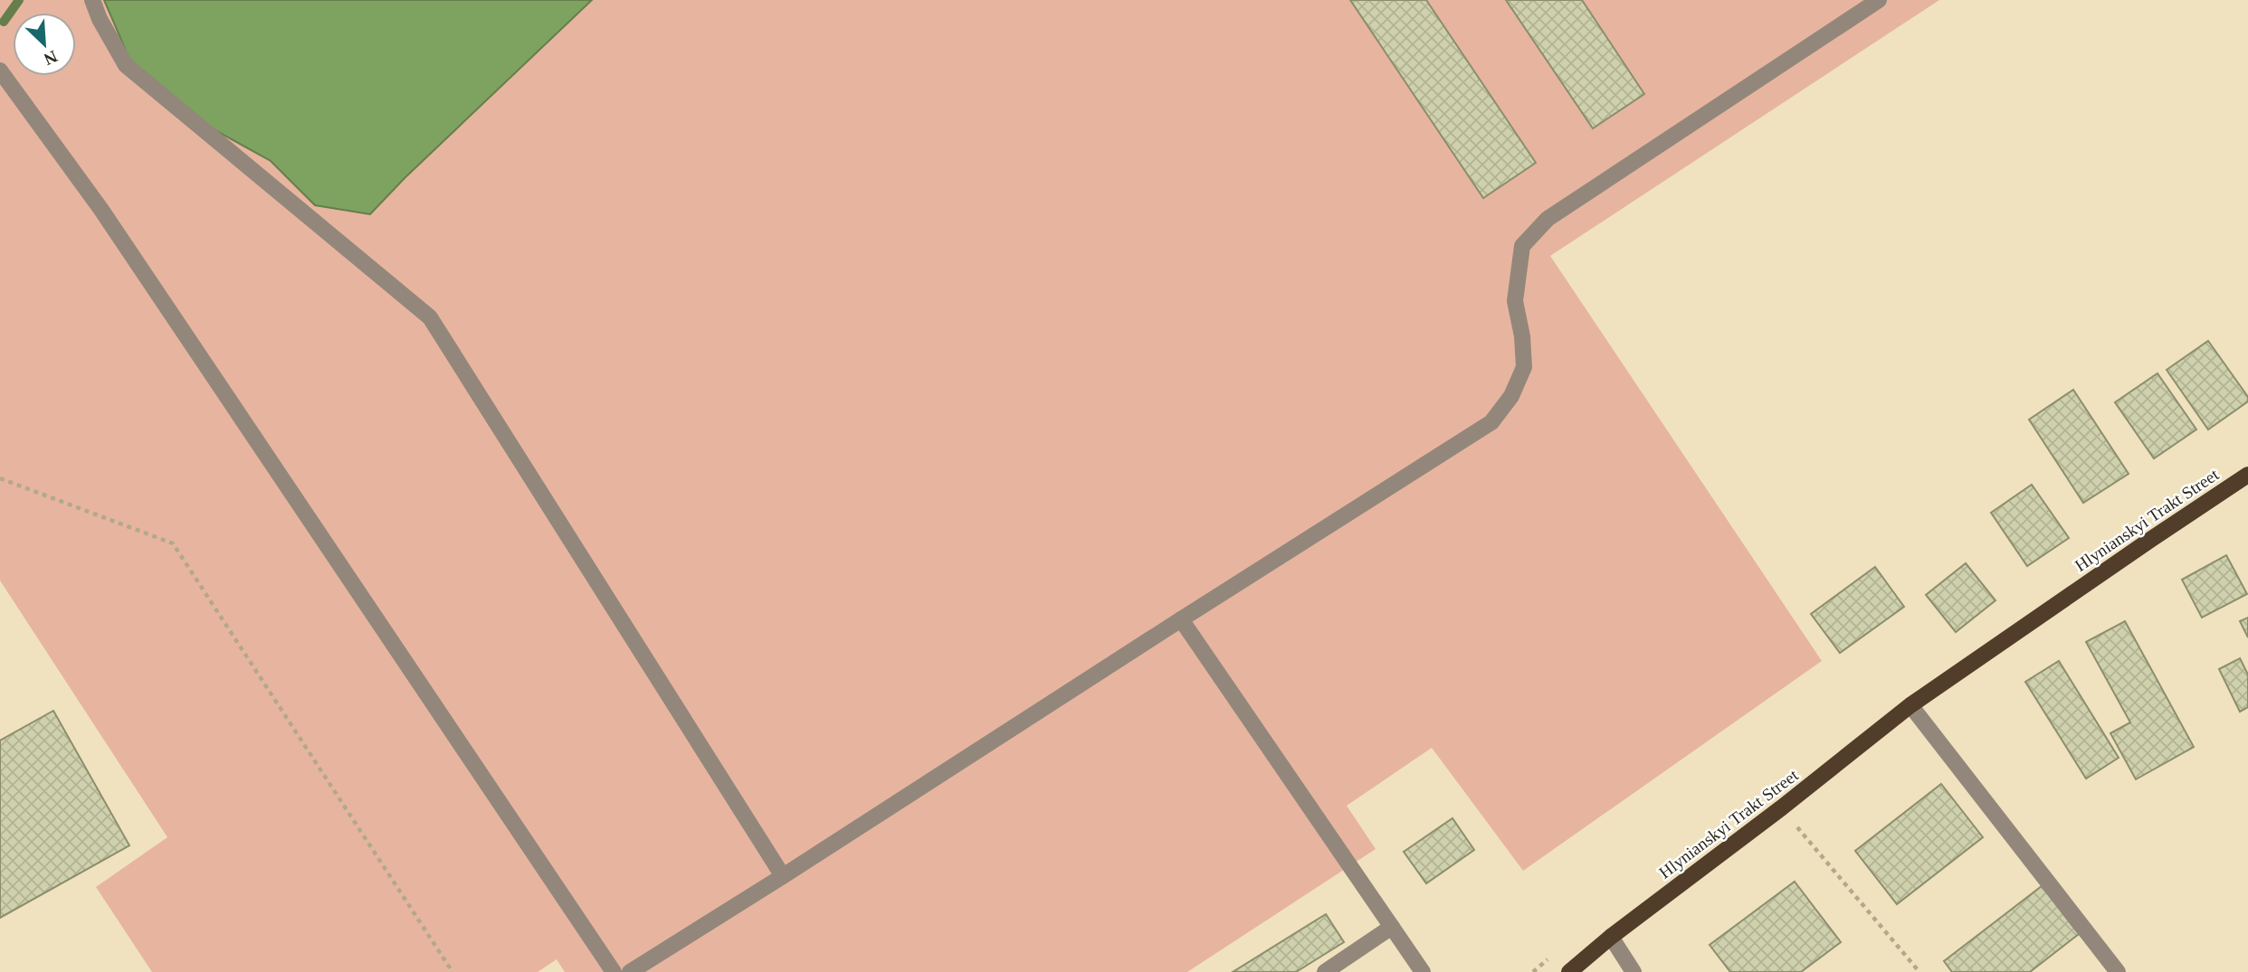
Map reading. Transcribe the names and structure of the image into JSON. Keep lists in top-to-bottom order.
{
  "streets": {
    "main road": ["Hlynianskyi Trakt Street"]
  },
  "north": "bottom right"
}
